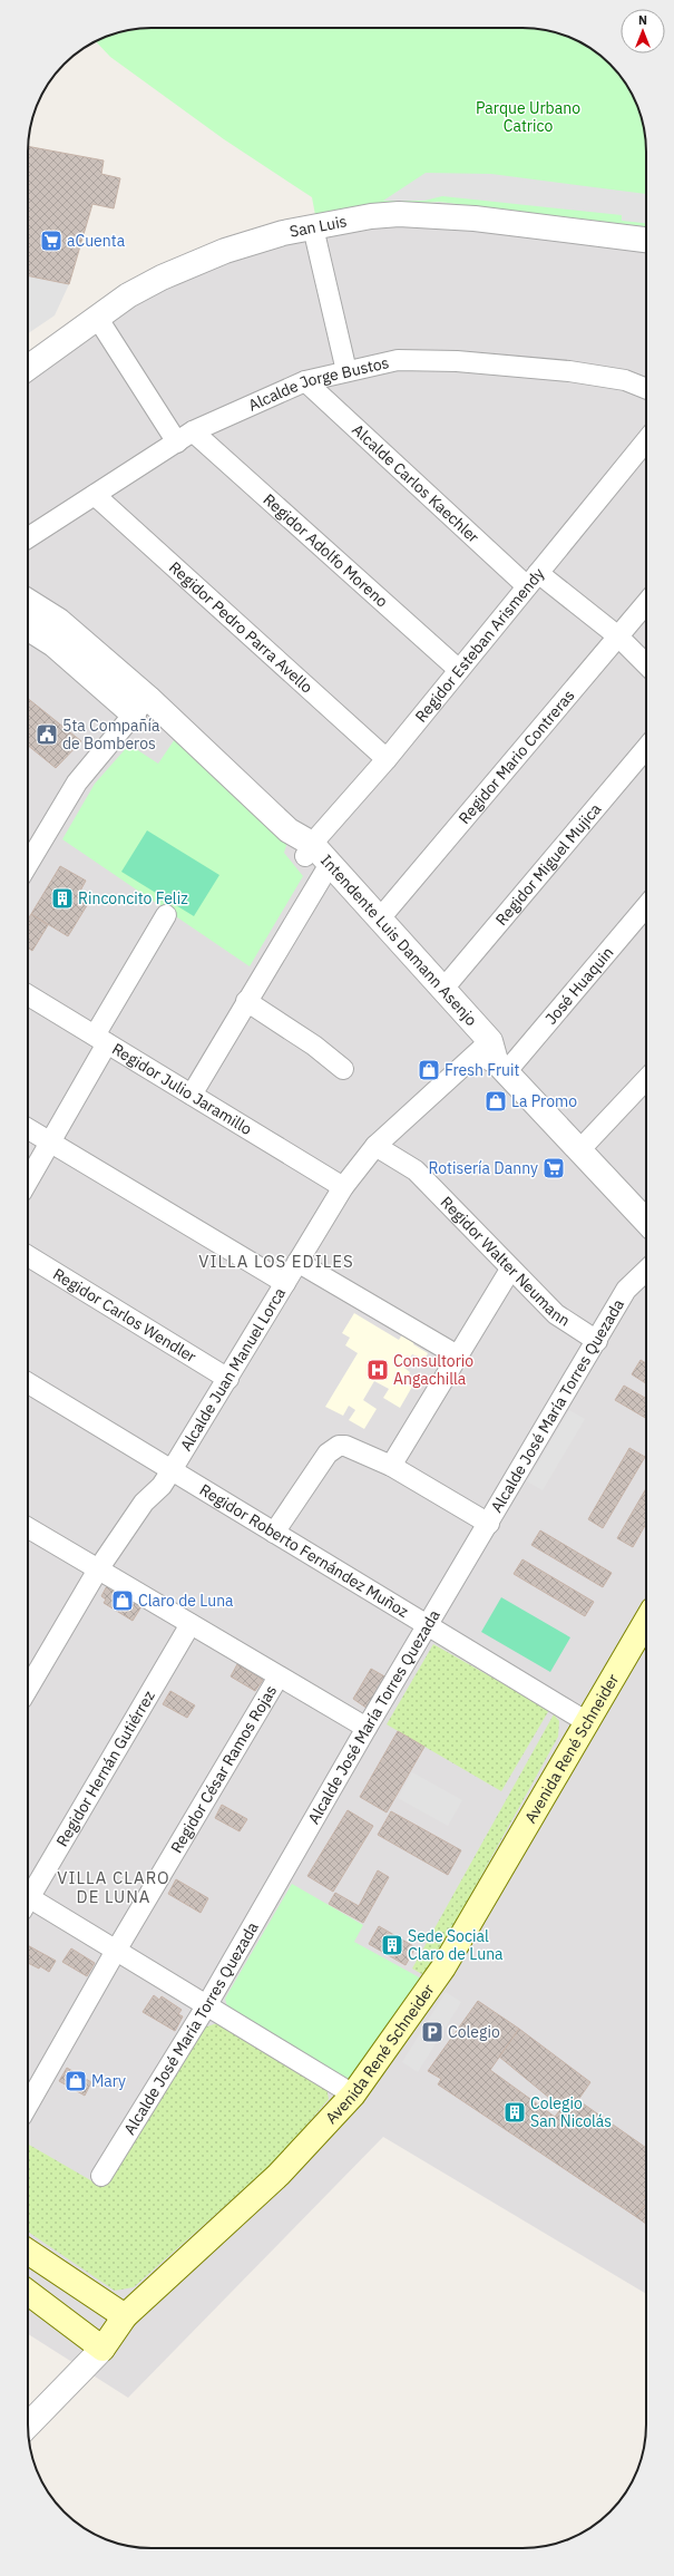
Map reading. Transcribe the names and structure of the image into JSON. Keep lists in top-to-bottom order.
{
  "streets": {
    "main road": ["Avenida René Schneider"],
    "street": [
      "San Luis",
      "Alcalde Jorge Bustos",
      "Alcalde Carlos Kaechler",
      "Regidor Adolfo Moreno",
      "Regidor Pedro Parra Avello",
      "Regidor Esteban Arismendy",
      "Regidor Mario Contreras",
      "Regidor Miguel Mujica",
      "Intendente Luis Damann Asenjo",
      "José Huaquin",
      "Regidor Julio Jaramillo",
      "Regidor Walter Neumann",
      "Regidor Carlos Wendler",
      "Alcalde Juan Manuel Lorca",
      "Alcalde José María Torres Quezada",
      "Regidor Roberto Fernández Muñoz",
      "Regidor Hernán Gutiérrez",
      "Regidor César Ramos Rojas"
    ]
  },
  "crossings": [
    ["Alcalde Jorge Bustos", "Alcalde Carlos Kaechler"],
    ["Alcalde Jorge Bustos", "Regidor Adolfo Moreno"],
    ["Alcalde Jorge Bustos", "Regidor Pedro Parra Avello"],
    ["Alcalde Carlos Kaechler", "Regidor Esteban Arismendy"],
    ["Alcalde Carlos Kaechler", "Regidor Mario Contreras"],
    ["Regidor Adolfo Moreno", "Regidor Esteban Arismendy"],
    ["Regidor Pedro Parra Avello", "Regidor Esteban Arismendy"],
    ["Regidor Esteban Arismendy", "Intendente Luis Damann Asenjo"],
    ["Regidor Mario Contreras", "Intendente Luis Damann Asenjo"],
    ["Regidor Miguel Mujica", "Intendente Luis Damann Asenjo"],
    ["Intendente Luis Damann Asenjo", "José Huaquin"],
    ["Intendente Luis Damann Asenjo", "Alcalde Juan Manuel Lorca"],
    ["José Huaquin", "Alcalde Juan Manuel Lorca"],
    ["Regidor Julio Jaramillo", "Alcalde Juan Manuel Lorca"],
    ["Regidor Walter Neumann", "Alcalde Juan Manuel Lorca"],
    ["Regidor Walter Neumann", "Alcalde José María Torres Quezada"],
    ["Regidor Carlos Wendler", "Alcalde Juan Manuel Lorca"],
    ["Alcalde Juan Manuel Lorca", "Regidor Roberto Fernández Muñoz"],
    ["Alcalde José María Torres Quezada", "Regidor Roberto Fernández Muñoz"],
    ["Regidor Roberto Fernández Muñoz", "Avenida René Schneider"]
  ],
  "districts": ["VILLA LOS EDILES", "VILLA CLARO DE LUNA"],
  "parks": ["Parque Urbano Catrico"],
  "places": {
    "supermarket": ["aCuenta", "Rotisería Danny"],
    "public building": ["5ta Compañía de Bomberos"],
    "building": ["Rinconcito Feliz", "Sede Social Claro de Luna", "Colegio San Nicolás"],
    "shop": [
      "Fresh Fruit",
      "La Promo",
      "Claro de Luna",
      "Mary"
    ],
    "hospital": ["Consultorio Angachilla"],
    "parking": ["Colegio"]
  },
  "north": "top"
}
